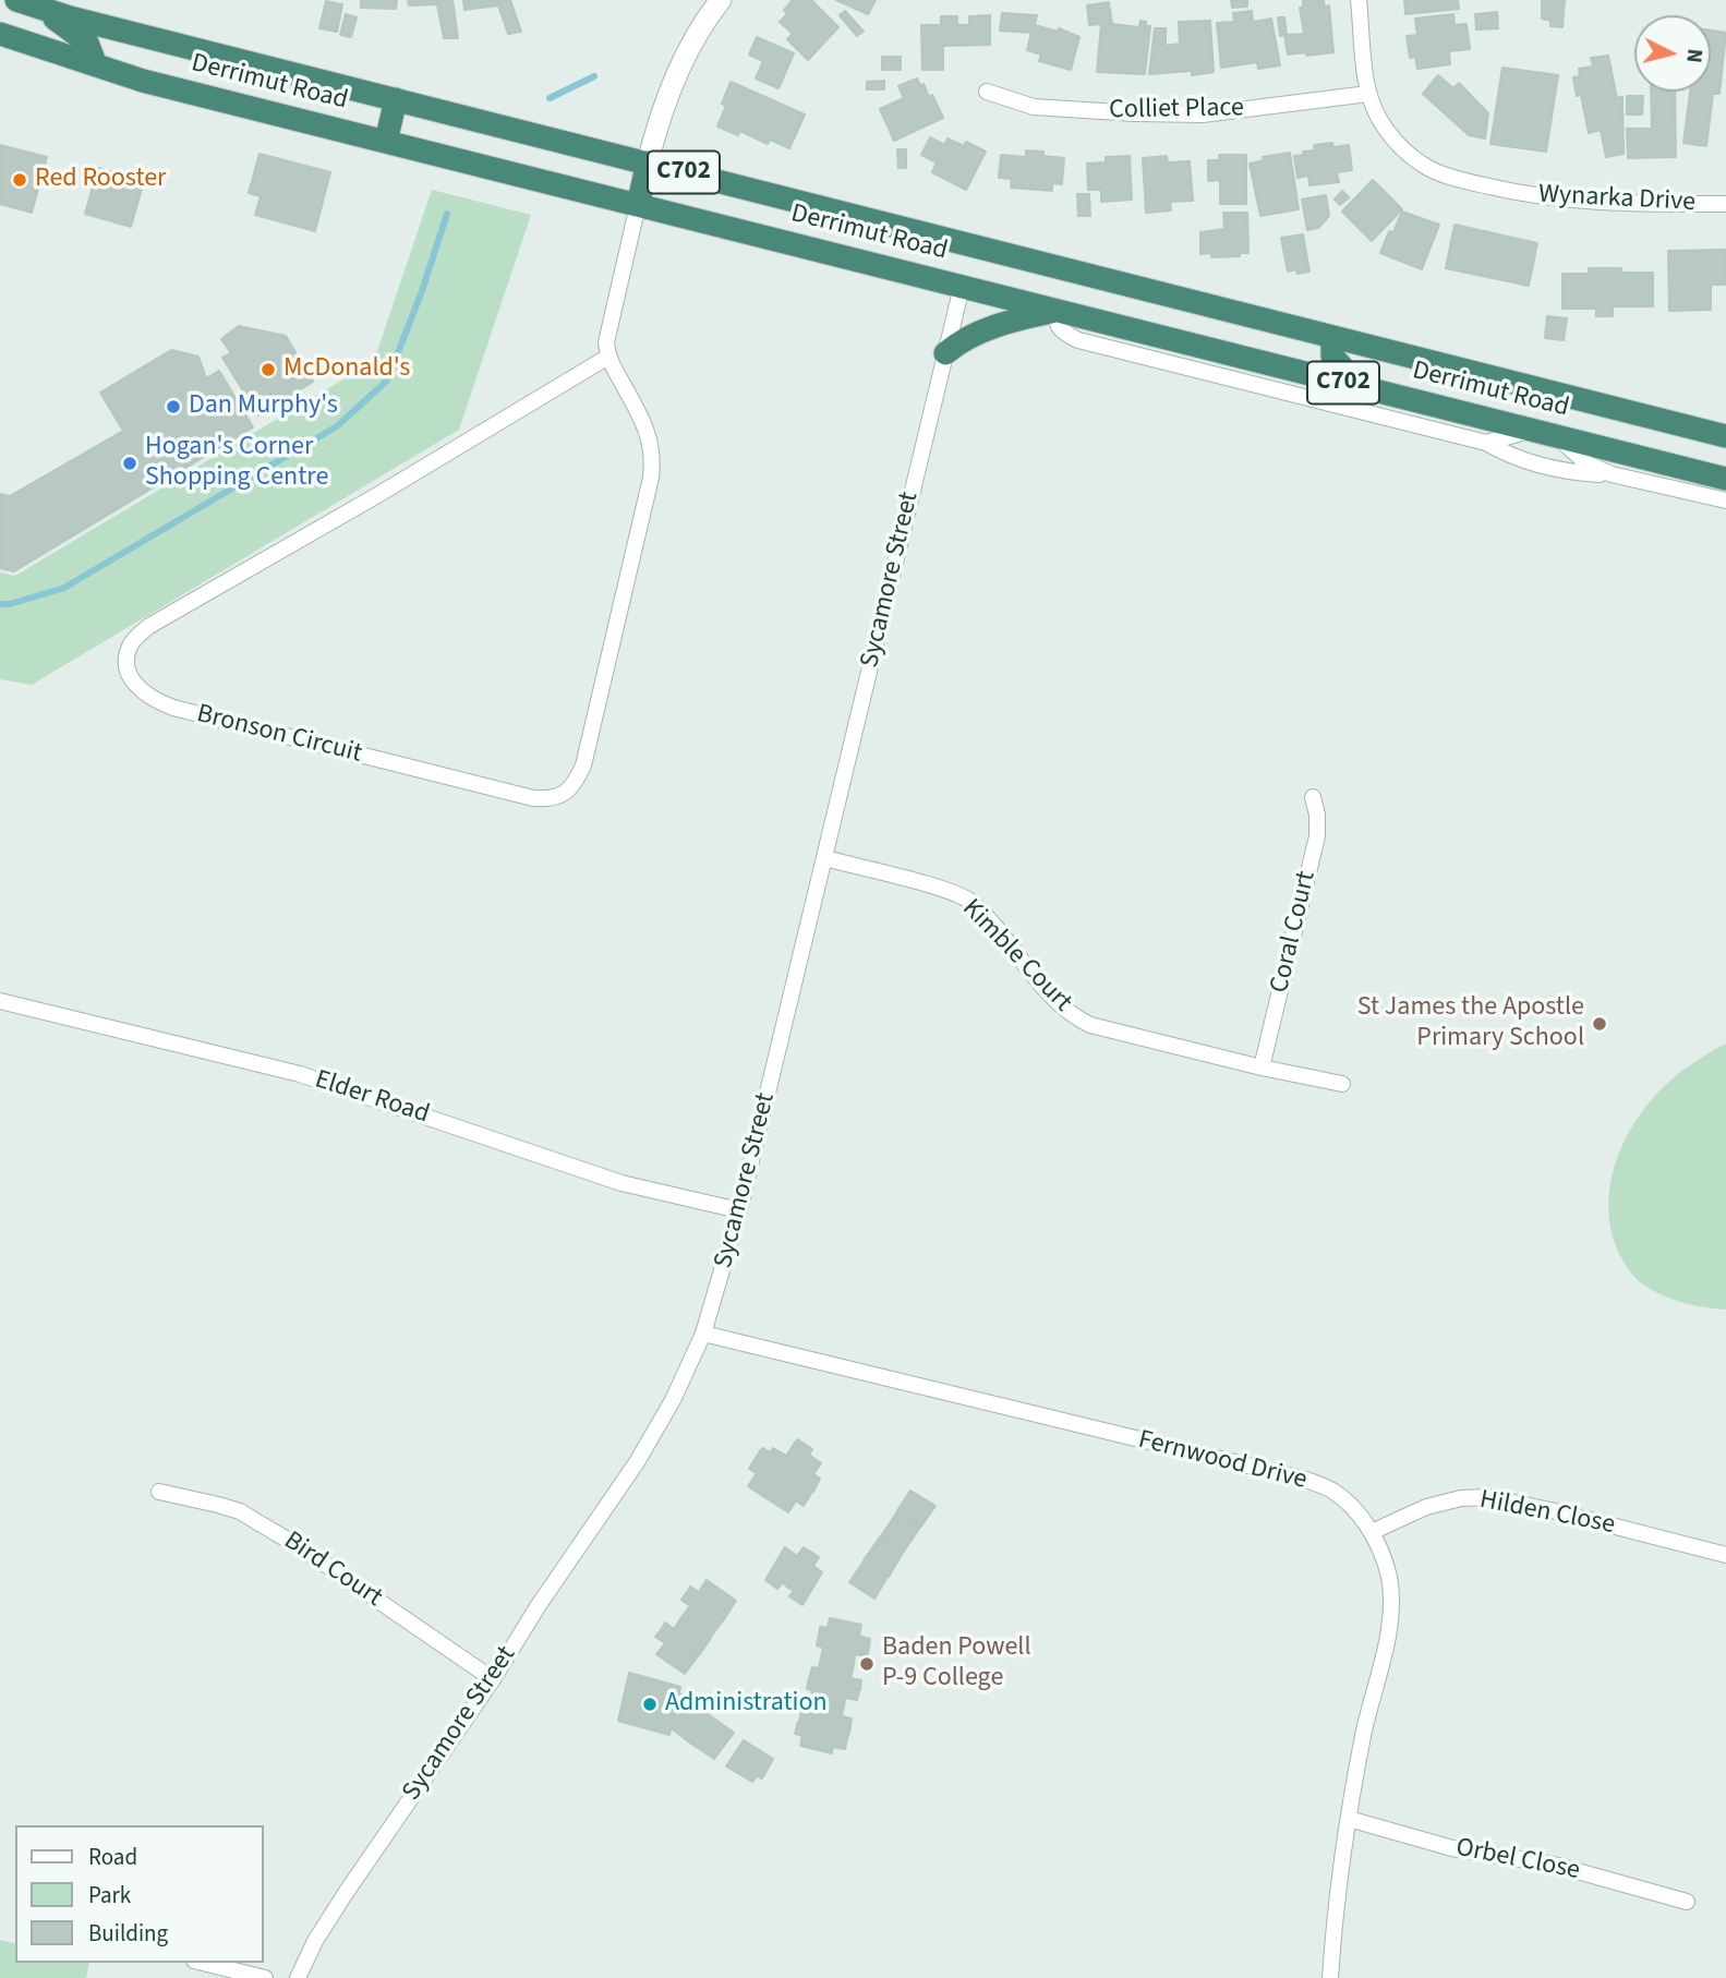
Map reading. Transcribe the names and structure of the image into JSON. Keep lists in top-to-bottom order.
{
  "streets": {
    "highway": ["Derrimut Road", "C702"],
    "street": [
      "Colliet Place",
      "Wynarka Drive",
      "Sycamore Street",
      "Bronson Circuit",
      "Coral Court",
      "Kimble Court",
      "Elder Road",
      "Fernwood Drive",
      "Hilden Close",
      "Bird Court",
      "Orbel Close"
    ]
  },
  "crossings": [
    ["Derrimut Road", "Sycamore Street"],
    ["Colliet Place", "Wynarka Drive"],
    ["Sycamore Street", "Kimble Court"],
    ["Sycamore Street", "Elder Road"],
    ["Sycamore Street", "Fernwood Drive"],
    ["Sycamore Street", "Bird Court"],
    ["Coral Court", "Kimble Court"],
    ["Fernwood Drive", "Hilden Close"],
    ["Fernwood Drive", "Orbel Close"]
  ],
  "places": [
    "Red Rooster",
    "McDonald's",
    "Dan Murphy's",
    "Hogan's Corner Shopping Centre",
    "St James the Apostle Primary School",
    "Baden Powell P-9 College",
    "Administration"
  ],
  "legend": ["Road", "Park", "Building"],
  "north": "right"
}
